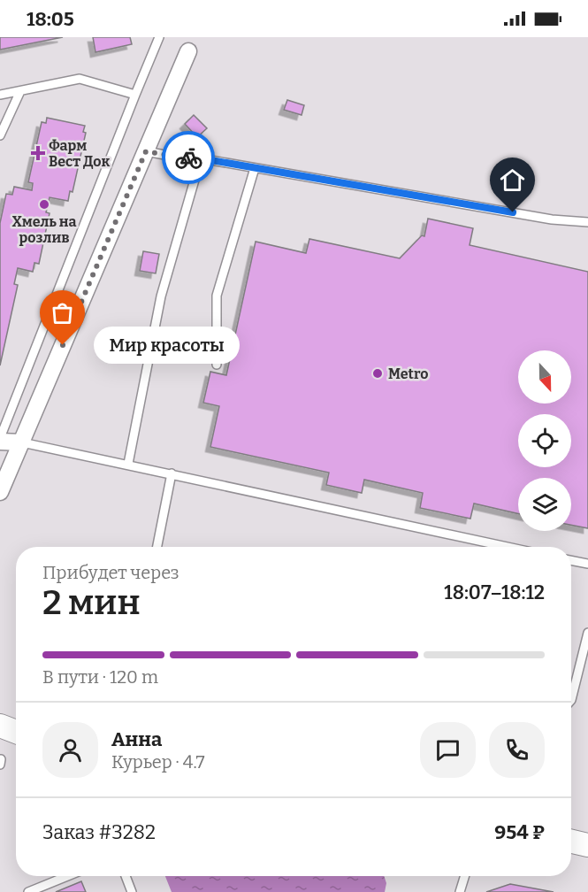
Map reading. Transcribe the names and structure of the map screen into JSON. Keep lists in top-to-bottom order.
{
  "places": {
    "health": ["Фарм Вест Док"],
    "other": ["Хмель на розлив", "Мир красоты", "Metro"]
  },
  "north": "bottom",
  "page": {
    "status": "18:05",
    "bubble": "Мир красоты",
    "heading": ["2 мин", "Прибудет через", "18:07–18:12"],
    "panel": [
      "Анна",
      "Курьер · 4.7",
      "Заказ #3282",
      "954 ₽"
    ],
    "bar": "В пути · 120 m"
  }
}
